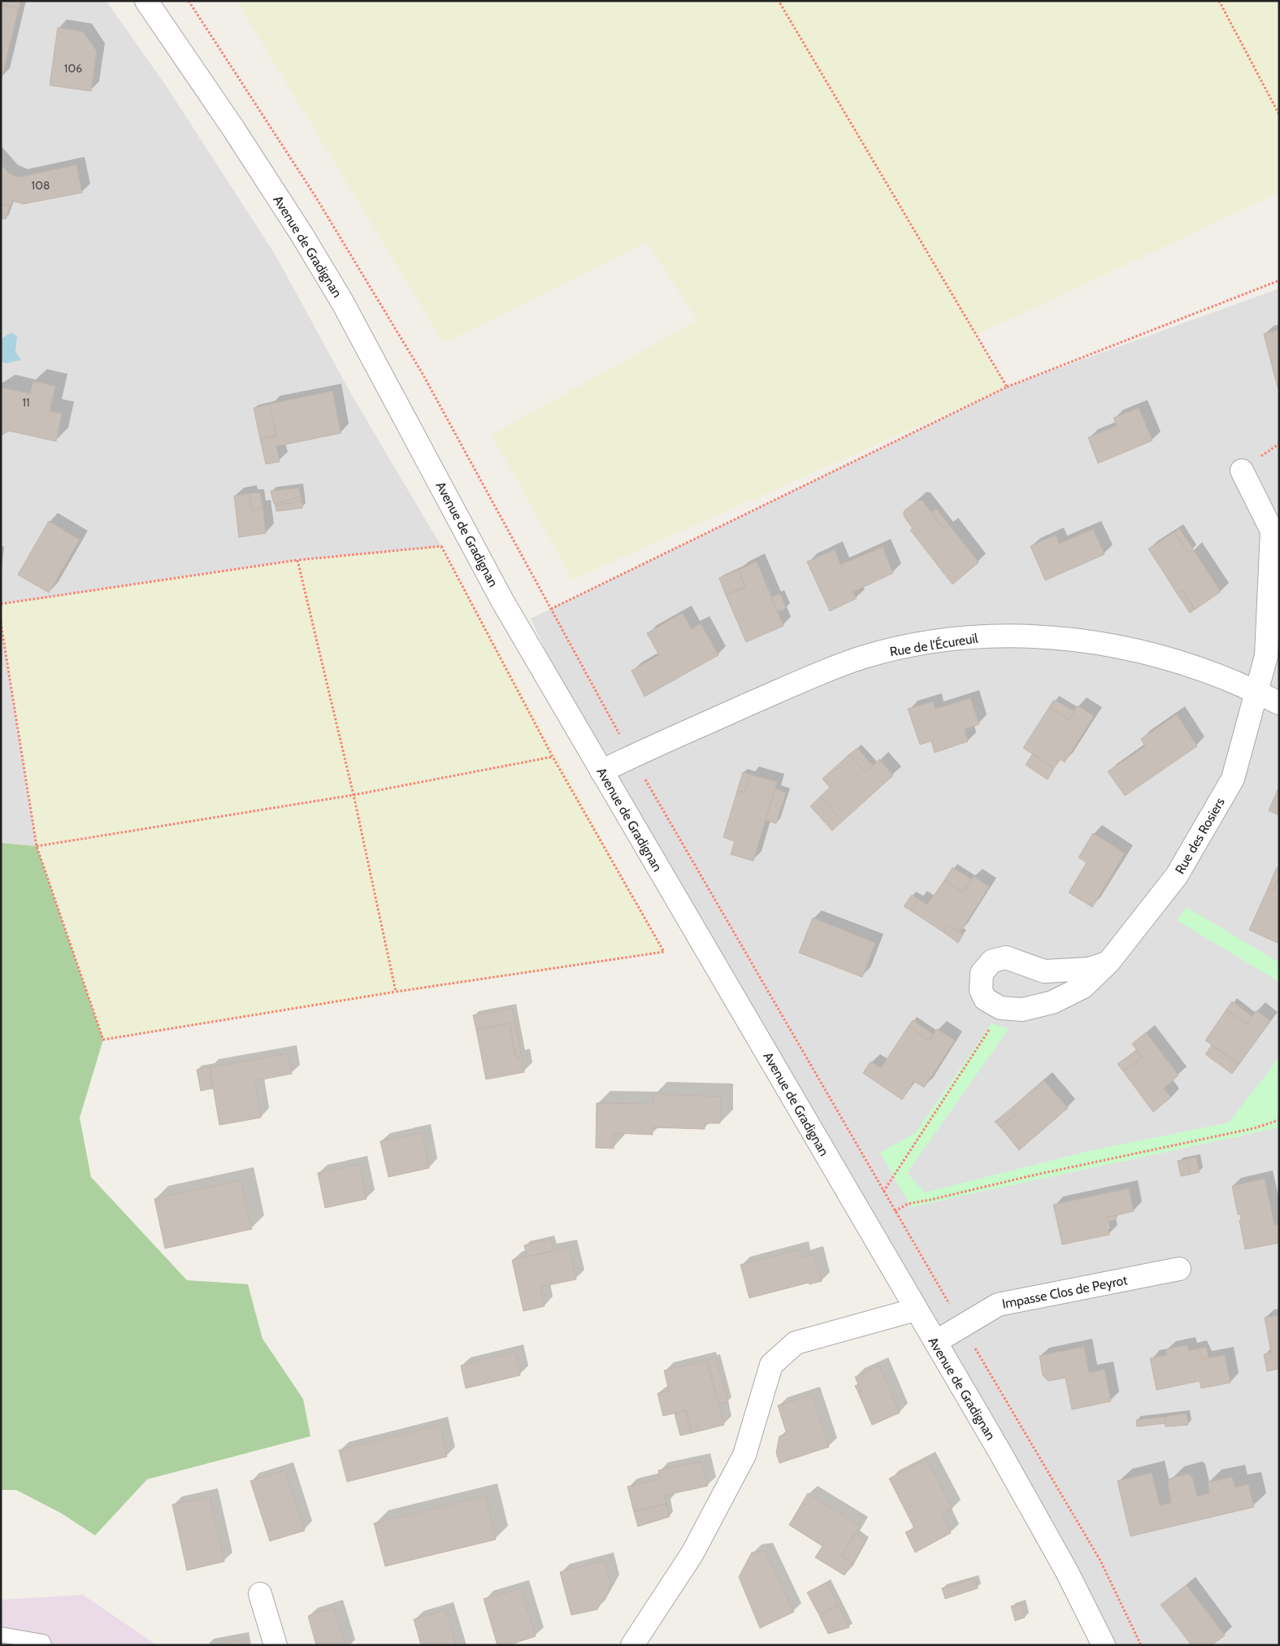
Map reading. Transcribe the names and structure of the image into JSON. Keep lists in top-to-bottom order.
{
  "streets": {
    "street": [
      "Avenue de Gradignan",
      "Rue de l'Écureuil",
      "Rue des Rosiers",
      "Impasse Clos de Peyrot"
    ]
  },
  "crossings": [
    ["Avenue de Gradignan", "Rue de l'Écureuil"],
    ["Avenue de Gradignan", "Impasse Clos de Peyrot"],
    ["Rue de l'Écureuil", "Rue des Rosiers"]
  ],
  "house_numbers": ["106", "108", "11"]
}
